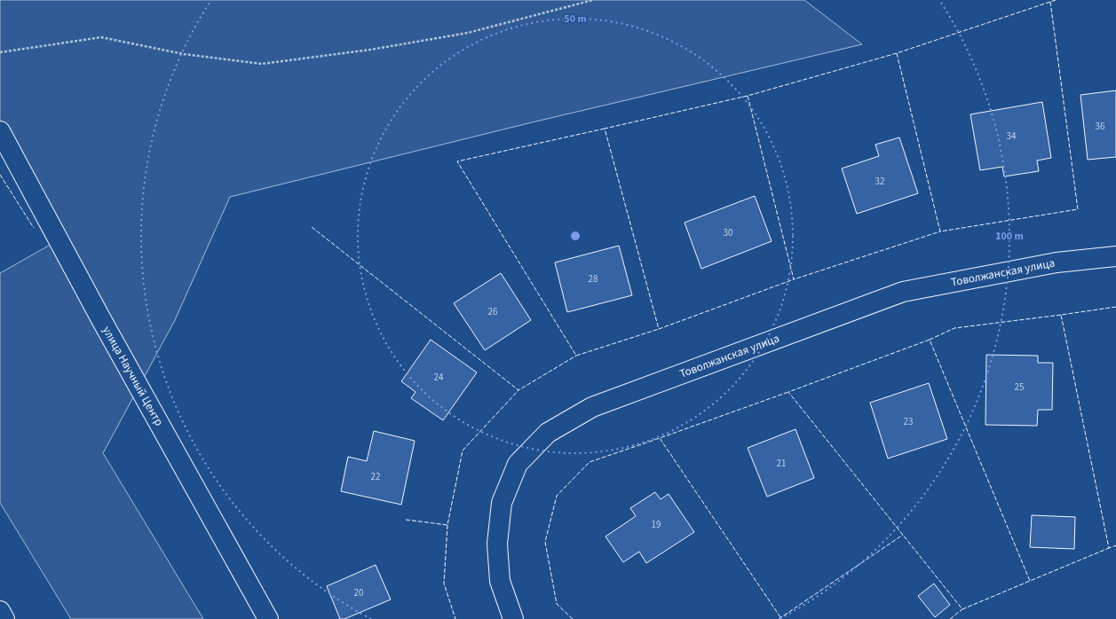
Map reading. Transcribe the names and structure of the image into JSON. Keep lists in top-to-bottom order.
{
  "streets": {
    "street": ["Товолжанская улица", "улица Научный Центр"]
  },
  "house_numbers": [
    "36",
    "34",
    "32",
    "30",
    "28",
    "26",
    "24",
    "25",
    "23",
    "21",
    "22",
    "19",
    "20"
  ],
  "rings": ["50 m", "100 m"]
}
